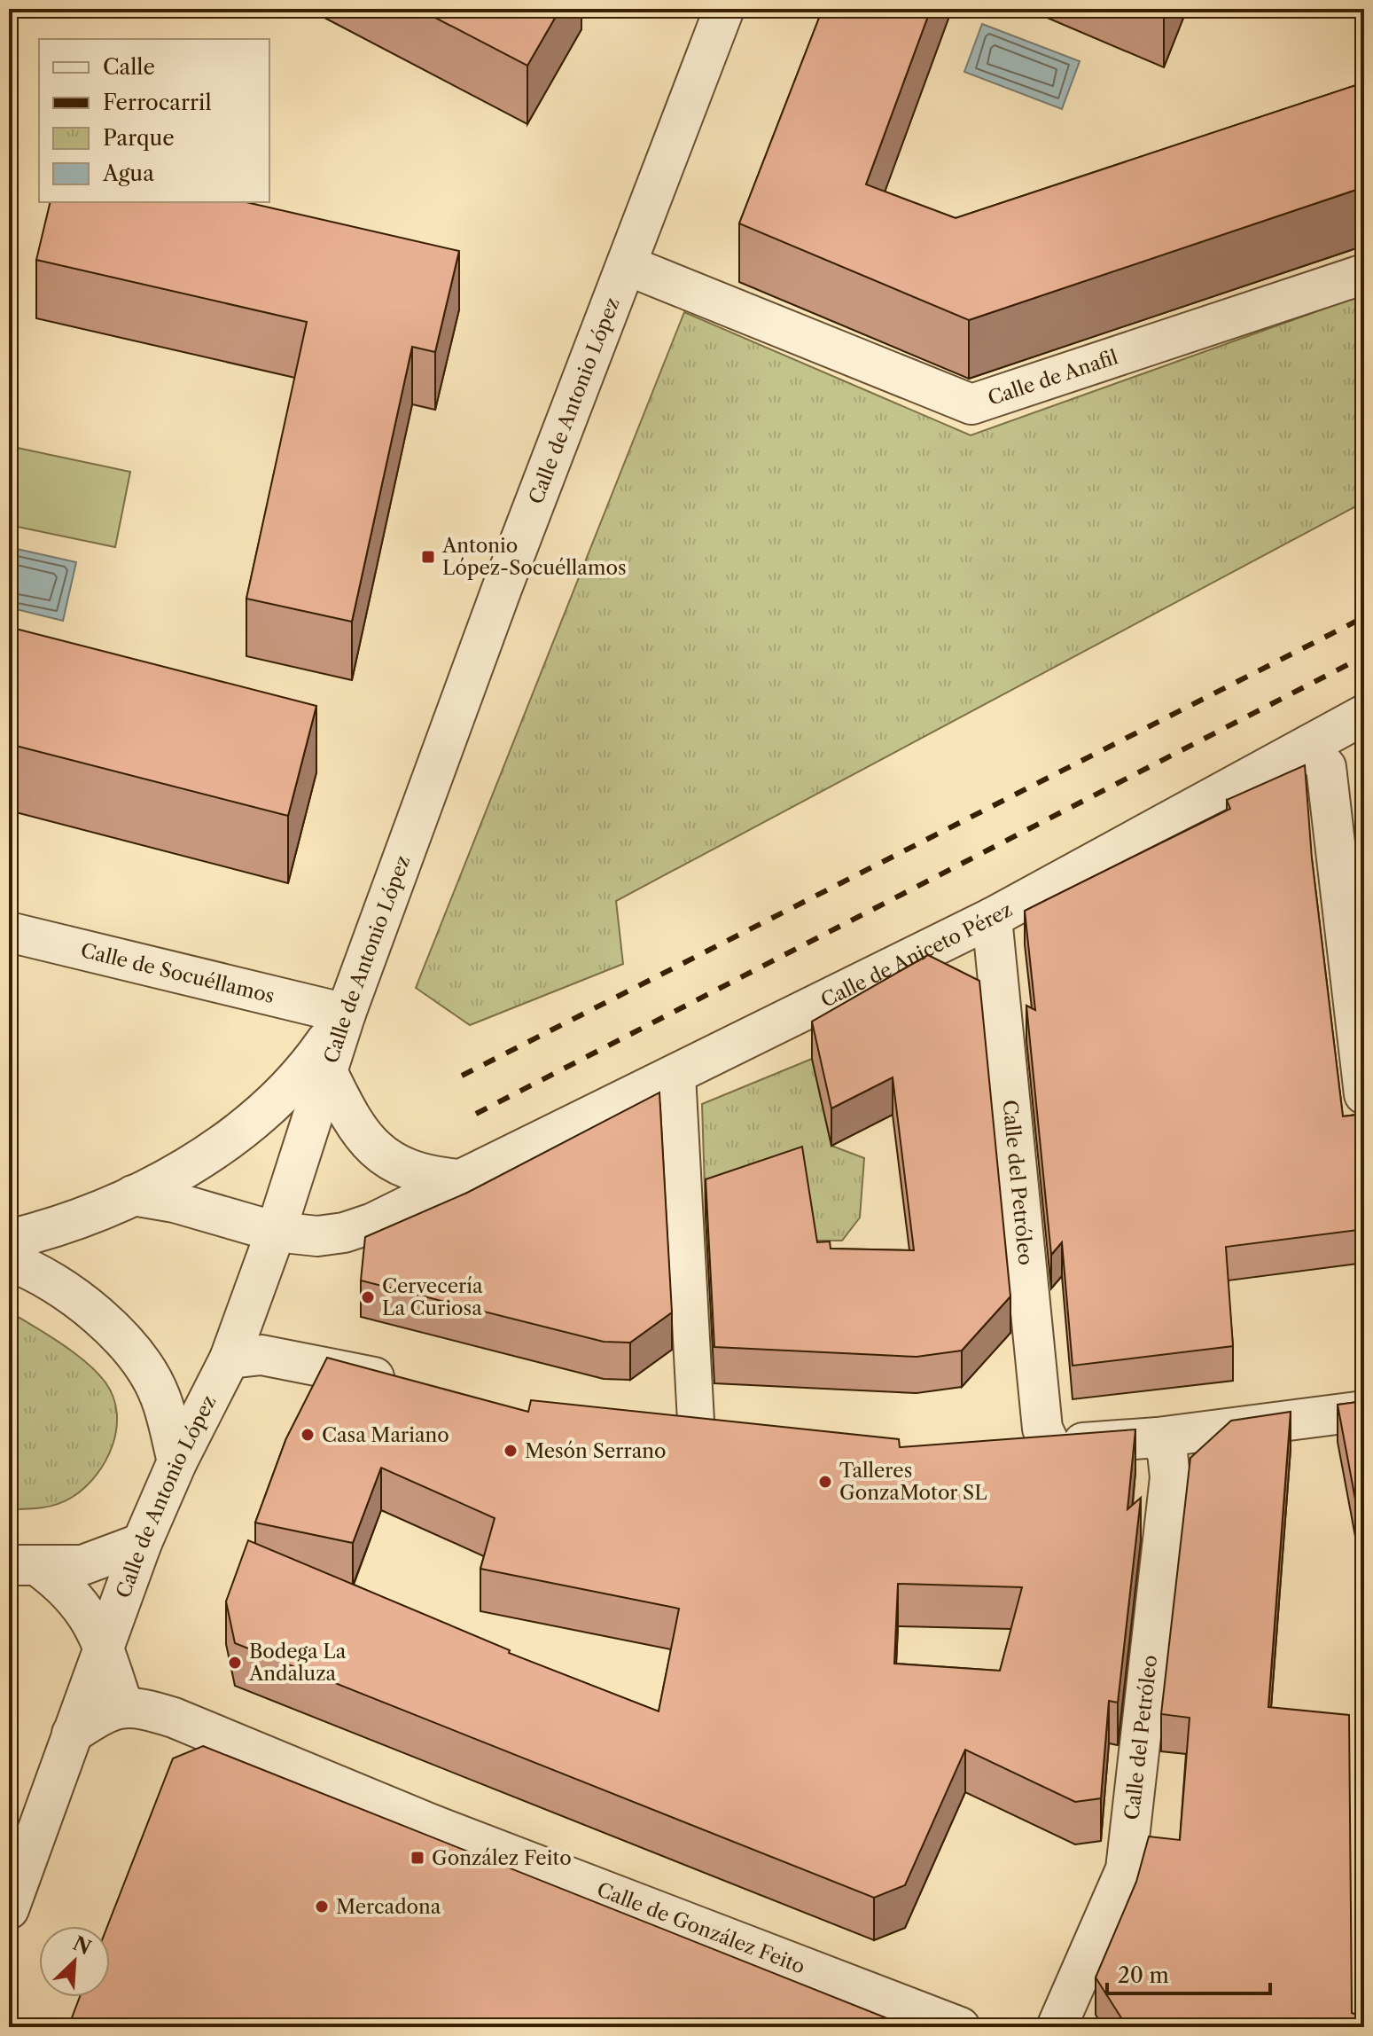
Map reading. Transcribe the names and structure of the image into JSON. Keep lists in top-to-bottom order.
{
  "streets": {
    "street": [
      "Calle de Anafil",
      "Calle de Antonio López",
      "Calle de Aniceto Pérez",
      "Calle de Socuéllamos",
      "Calle del Petróleo",
      "Calle de González Feito"
    ]
  },
  "crossings": [
    ["Calle de Anafil", "Calle de Antonio López"],
    ["Calle de Antonio López", "Calle de Aniceto Pérez"],
    ["Calle de Antonio López", "Calle de Socuéllamos"],
    ["Calle de Aniceto Pérez", "Calle del Petróleo"]
  ],
  "places": {
    "transit": ["Antonio López-Socuéllamos", "González Feito"],
    "other": [
      "Cervecería La Curiosa",
      "Casa Mariano",
      "Mesón Serrano",
      "Talleres GonzaMotor SL",
      "Bodega La Andaluza",
      "Mercadona"
    ]
  },
  "legend": [
    "Calle",
    "Ferrocarril",
    "Parque",
    "Agua"
  ],
  "scale_bar": "20 m",
  "north": "top right"
}
